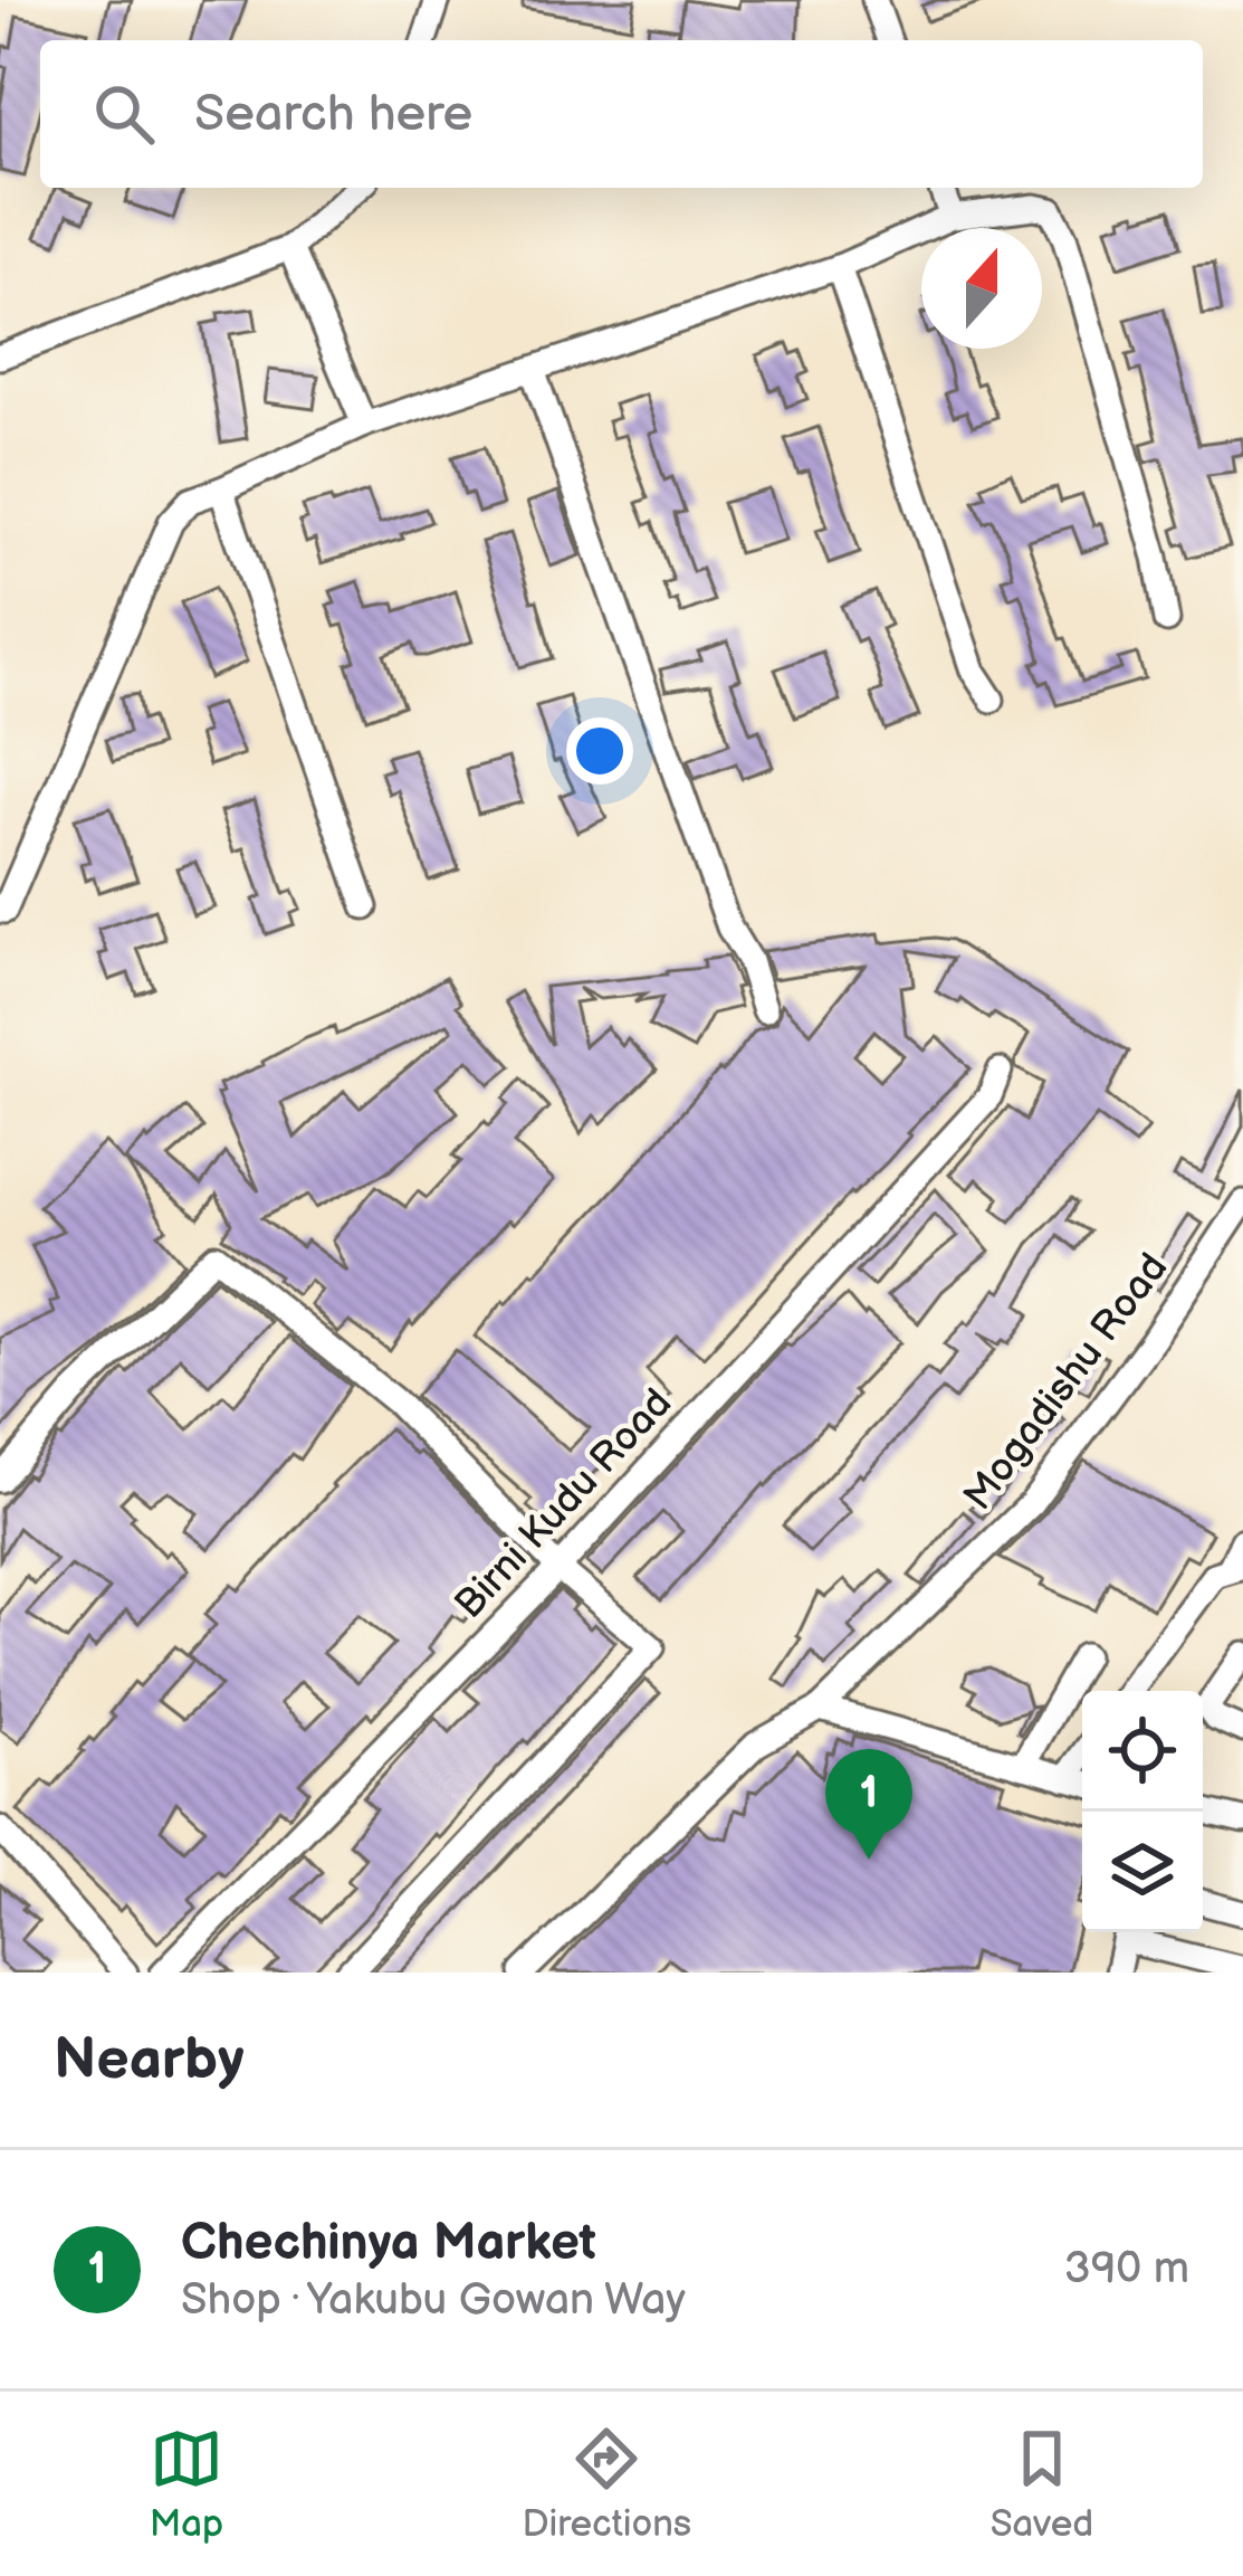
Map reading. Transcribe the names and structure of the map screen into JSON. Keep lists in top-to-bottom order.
{
  "streets": {
    "street": ["Mogadishu Road", "Birni Kudu Road"]
  },
  "north": "top",
  "page": {
    "search": "Search here",
    "pins": "1",
    "heading": "Nearby",
    "list": [
      {
        "mark": "1",
        "name": "Chechinya Market",
        "note": "Shop · Yakubu Gowan Way",
        "value": "390 m"
      }
    ],
    "nav": ["Map", "Directions", "Saved"]
  }
}
